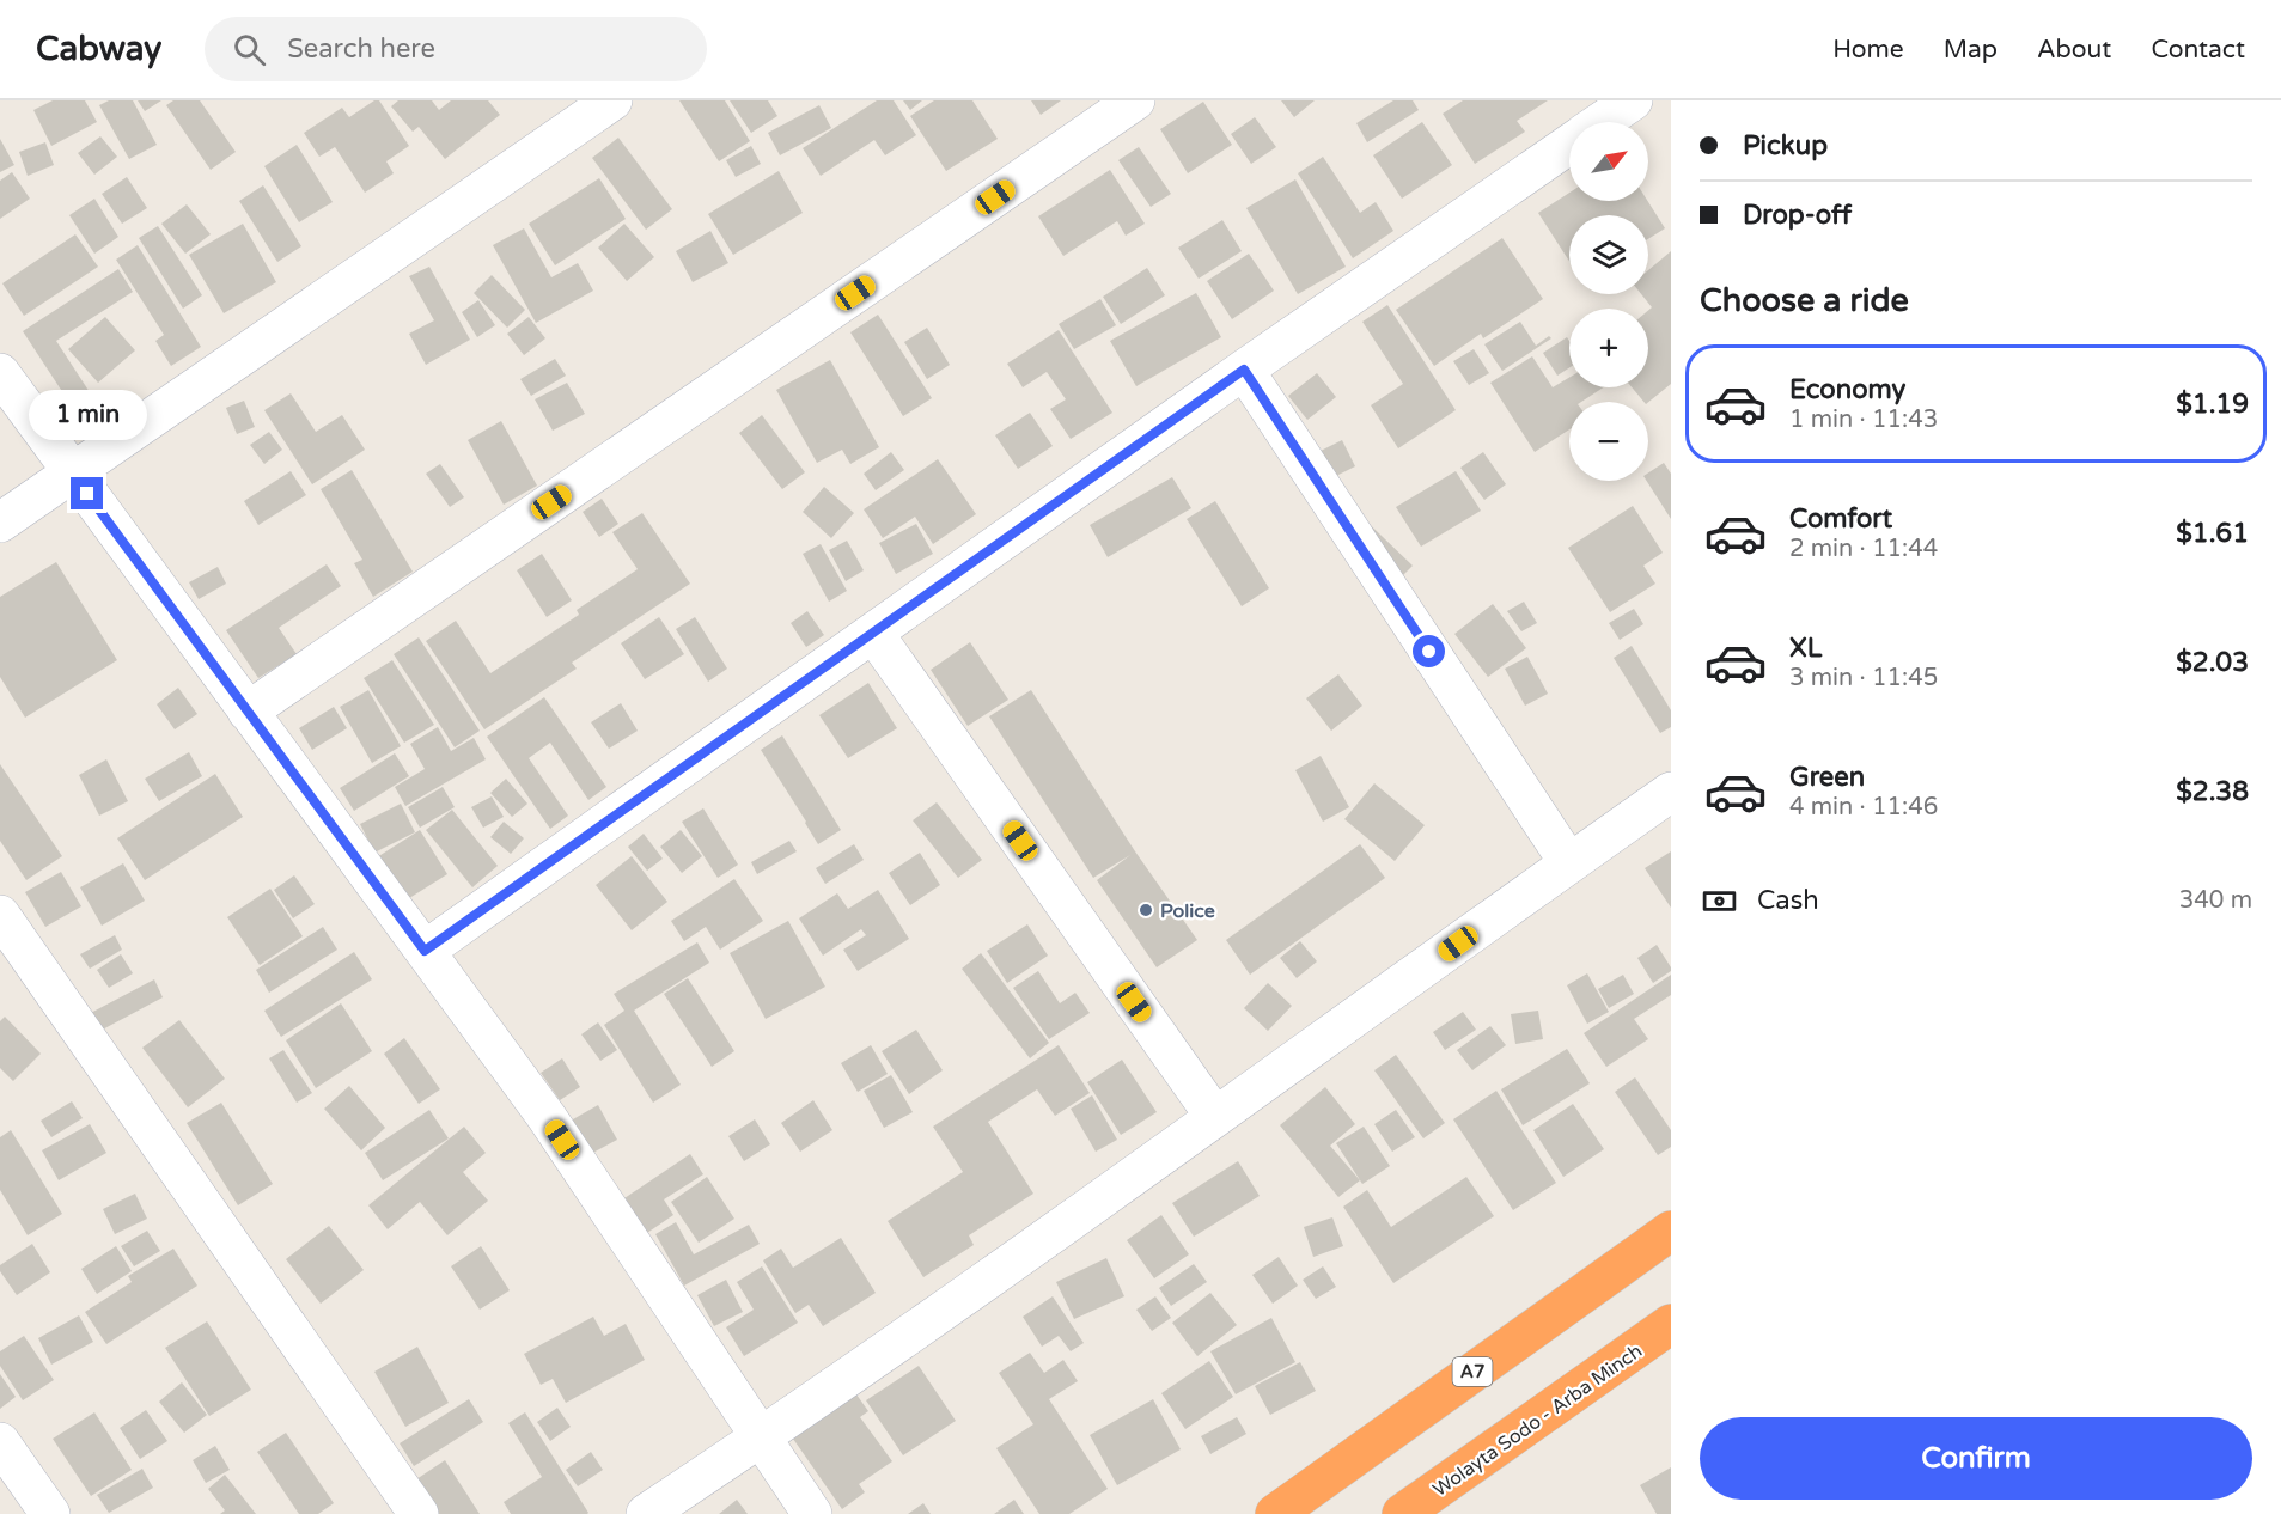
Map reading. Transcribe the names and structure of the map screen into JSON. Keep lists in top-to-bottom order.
{
  "streets": {
    "highway": ["A7", "Wolayta Sodo - Arba Minch"]
  },
  "places": ["Police"],
  "north": "top right",
  "page": {
    "header": "Cabway",
    "search": "Search here",
    "nav": [
      "Home",
      "Map",
      "About",
      "Contact"
    ],
    "banner": ["Pickup", "Drop-off"],
    "map_buttons": ["+", "−"],
    "heading": "Choose a ride",
    "list": [
      {
        "name": "Economy",
        "note": "1 min · 11:43",
        "value": "$1.19"
      },
      {
        "name": "Comfort",
        "note": "2 min · 11:44",
        "value": "$1.61"
      },
      {
        "name": "XL",
        "note": "3 min · 11:45",
        "value": "$2.03"
      },
      {
        "name": "Green",
        "note": "4 min · 11:46",
        "value": "$2.38"
      }
    ],
    "bubble": "1 min",
    "pay": ["Cash", "340 m"],
    "buttons": "Confirm"
  }
}
